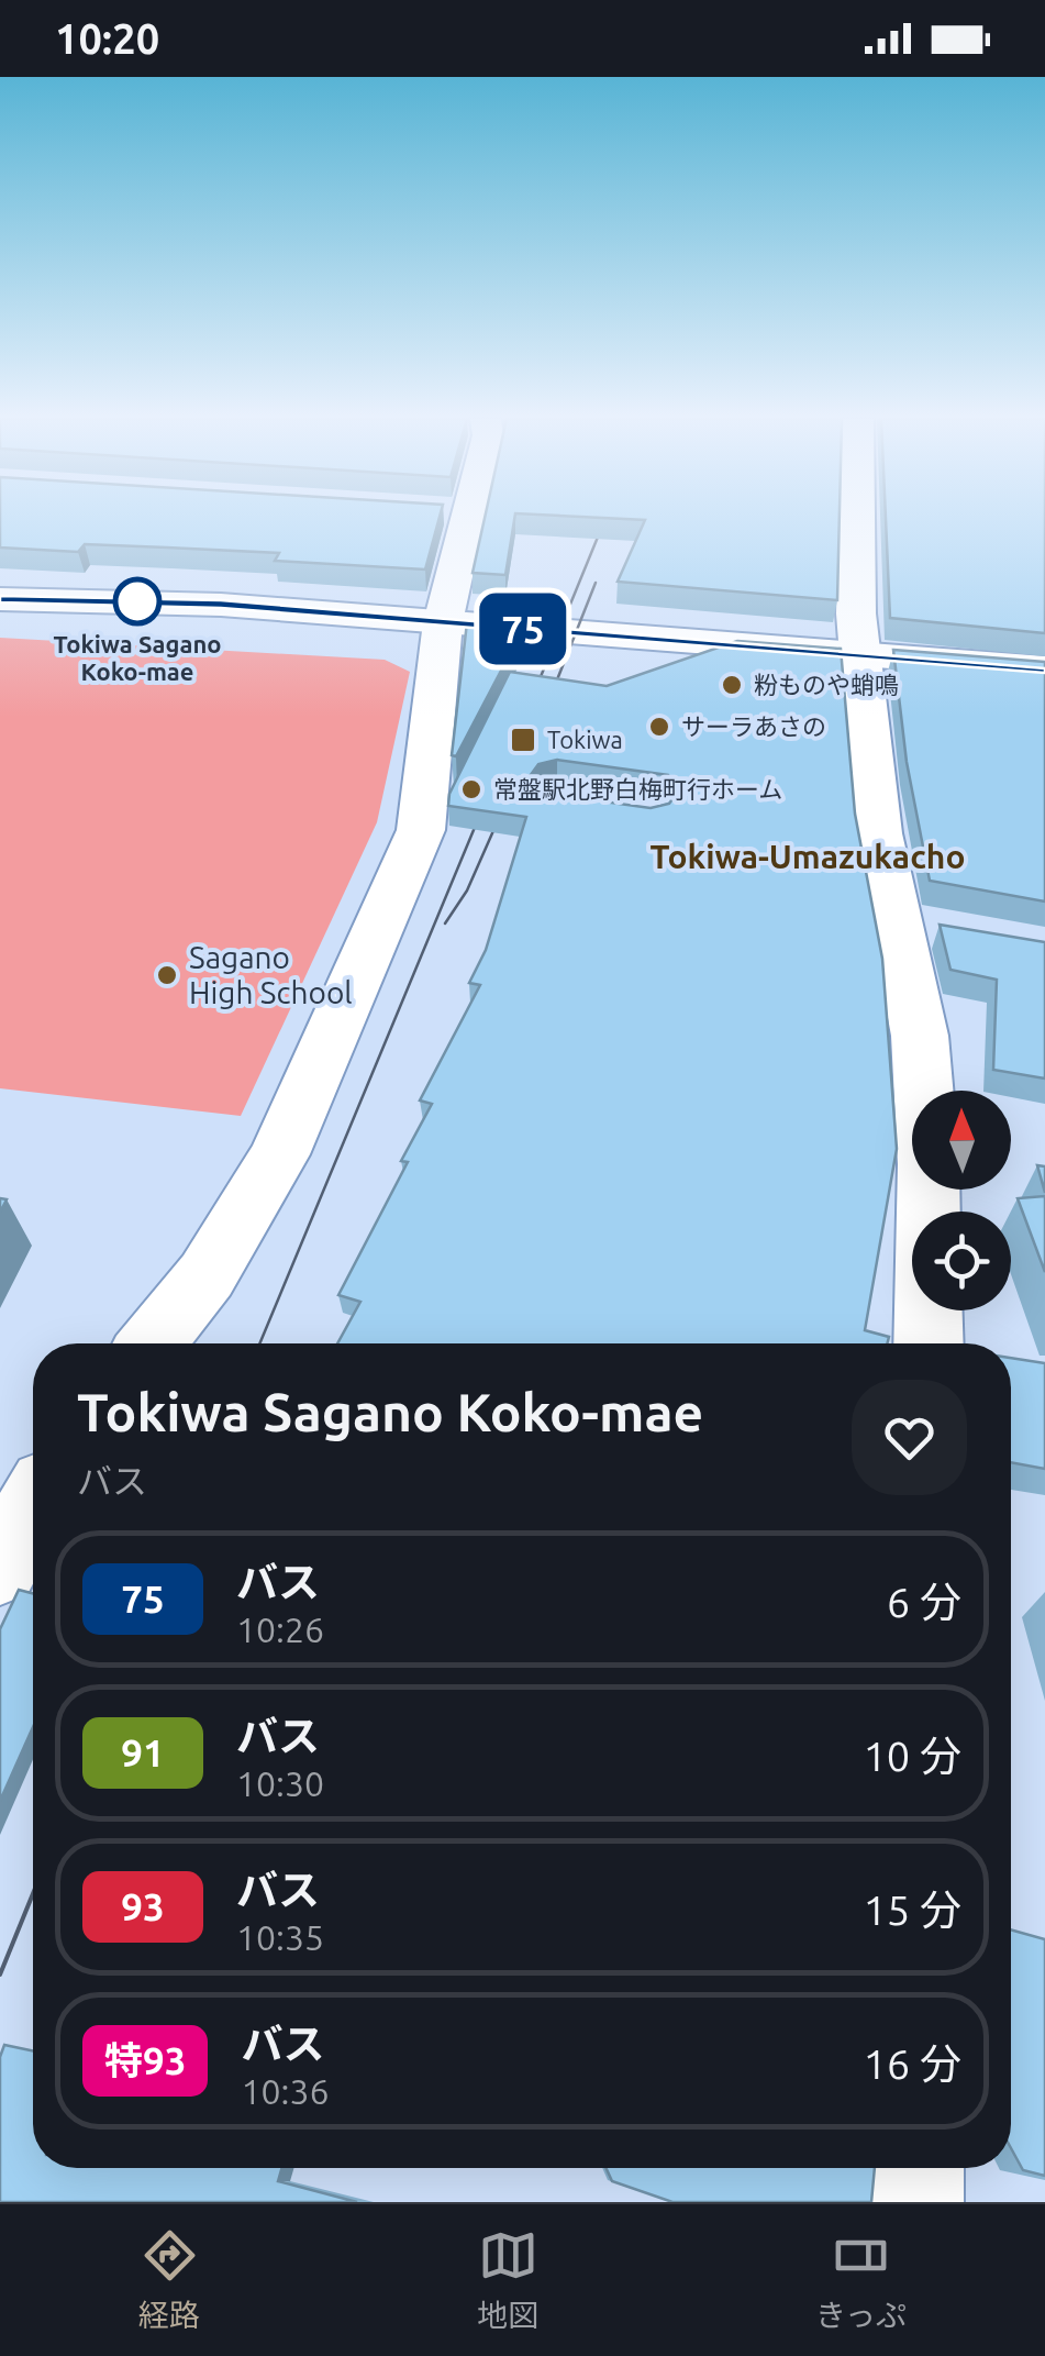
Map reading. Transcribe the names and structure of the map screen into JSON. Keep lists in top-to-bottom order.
{
  "districts": ["Tokiwa-Umazukacho"],
  "places": {
    "other": [
      "Tokiwa Sagano Koko-mae",
      "粉ものや蛸鳴",
      "サーラあさの",
      "常盤駅北野白梅町行ホーム",
      "Sagano High School"
    ],
    "transit": ["Tokiwa"]
  },
  "lines": ["bus line 75"],
  "north": "top",
  "page": {
    "status": "10:20",
    "on_map": "75",
    "heading": ["Tokiwa Sagano Koko-mae", "バス"],
    "list": [
      {
        "mark": "75",
        "name": "バス",
        "note": "10:26",
        "value": "6 分"
      },
      {
        "mark": "91",
        "name": "バス",
        "note": "10:30",
        "value": "10 分"
      },
      {
        "mark": "93",
        "name": "バス",
        "note": "10:35",
        "value": "15 分"
      },
      {
        "mark": "特93",
        "name": "バス",
        "note": "10:36",
        "value": "16 分"
      }
    ],
    "tabs": ["経路", "地図", "きっぷ"]
  }
}
